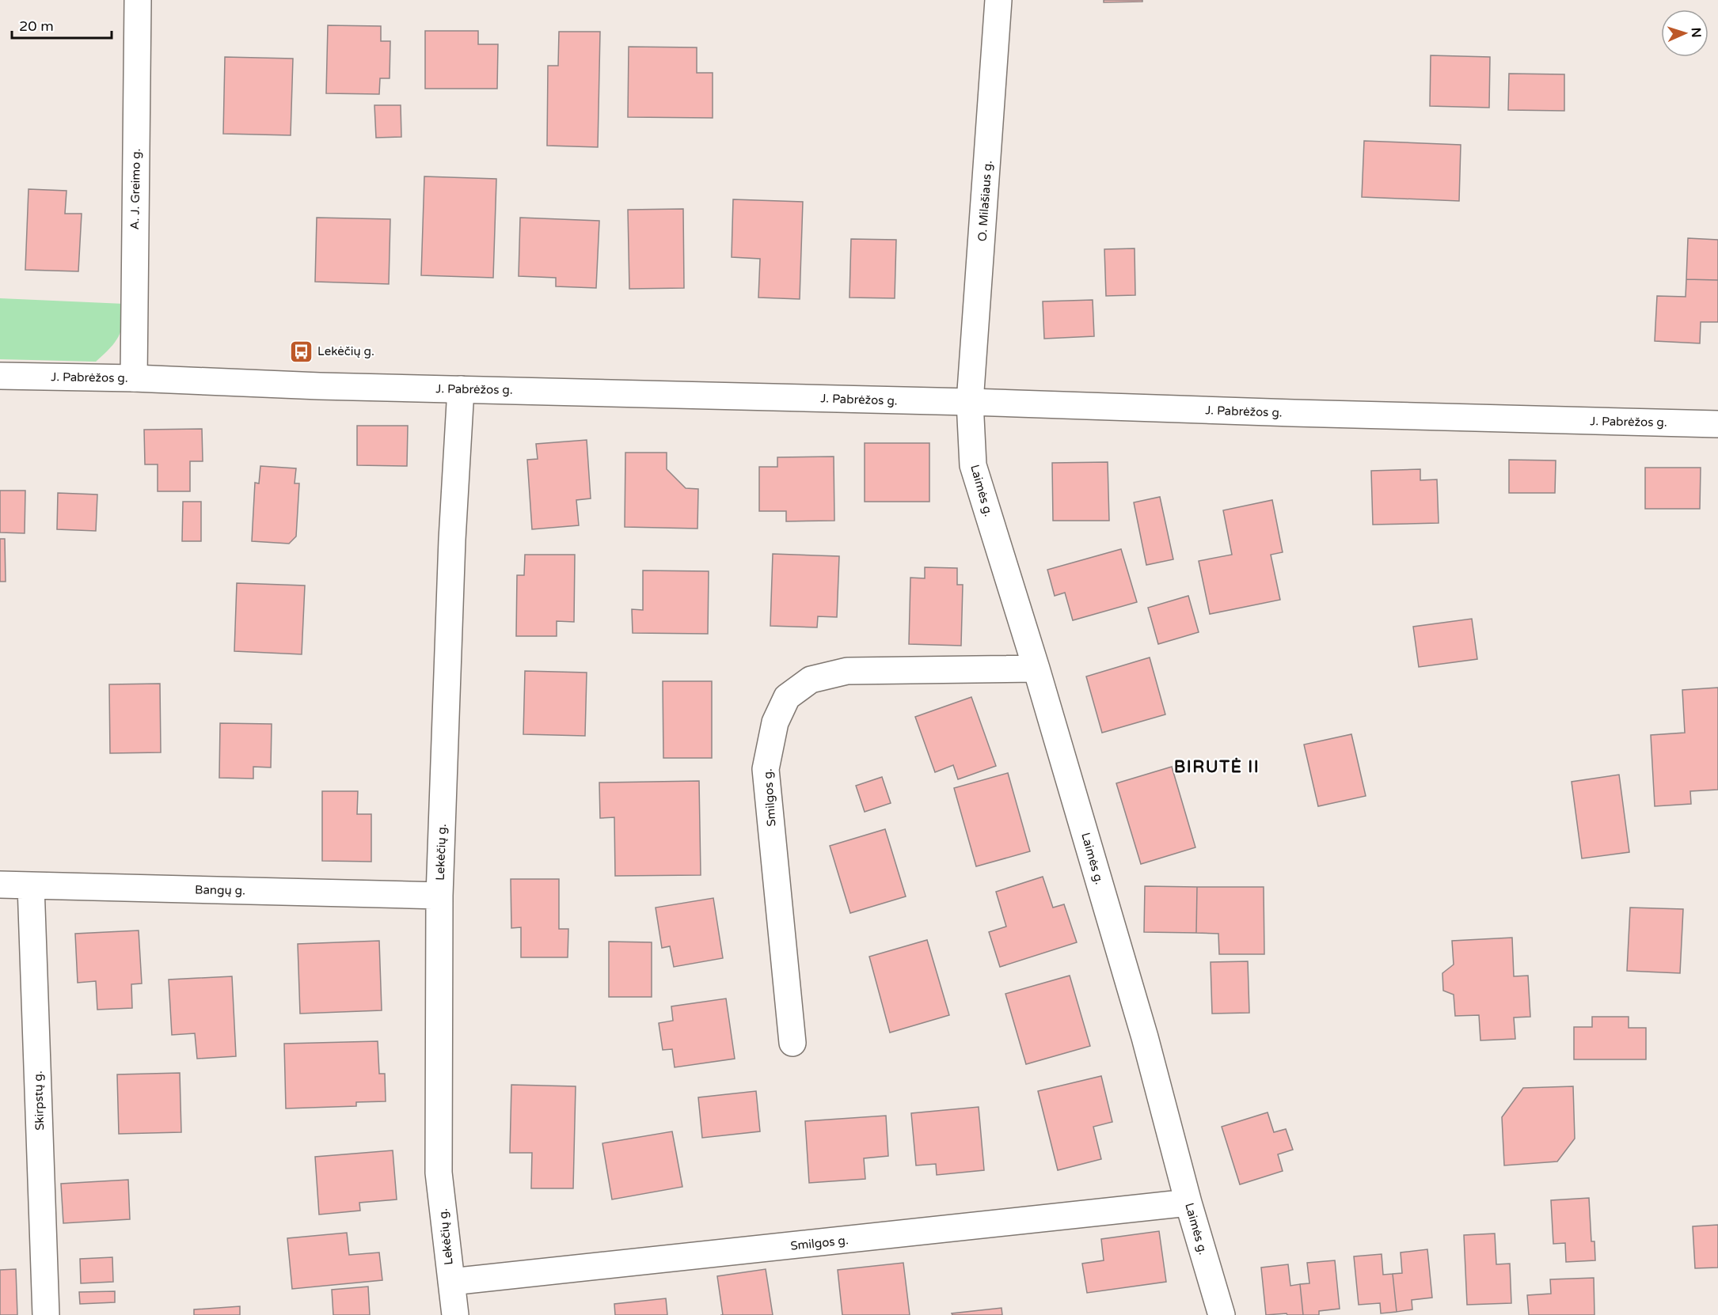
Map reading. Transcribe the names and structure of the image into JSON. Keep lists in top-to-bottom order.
{
  "streets": {
    "street": [
      "A. J. Greimo g.",
      "O. Milašiaus g.",
      "J. Pabrėžos g.",
      "Laimės g.",
      "Smilgos g.",
      "Lekėčių g.",
      "Bangų g.",
      "Skirpstų g."
    ]
  },
  "crossings": [
    ["A. J. Greimo g.", "J. Pabrėžos g."],
    ["O. Milašiaus g.", "J. Pabrėžos g."],
    ["O. Milašiaus g.", "Laimės g."],
    ["J. Pabrėžos g.", "Laimės g."],
    ["J. Pabrėžos g.", "Lekėčių g."],
    ["Laimės g.", "Smilgos g."],
    ["Smilgos g.", "Lekėčių g."],
    ["Lekėčių g.", "Bangų g."],
    ["Bangų g.", "Skirpstų g."]
  ],
  "districts": ["BIRUTĖ II"],
  "places": {
    "bus stop": ["Lekėčių g."]
  },
  "scale_bar": "20 m",
  "north": "right"
}
